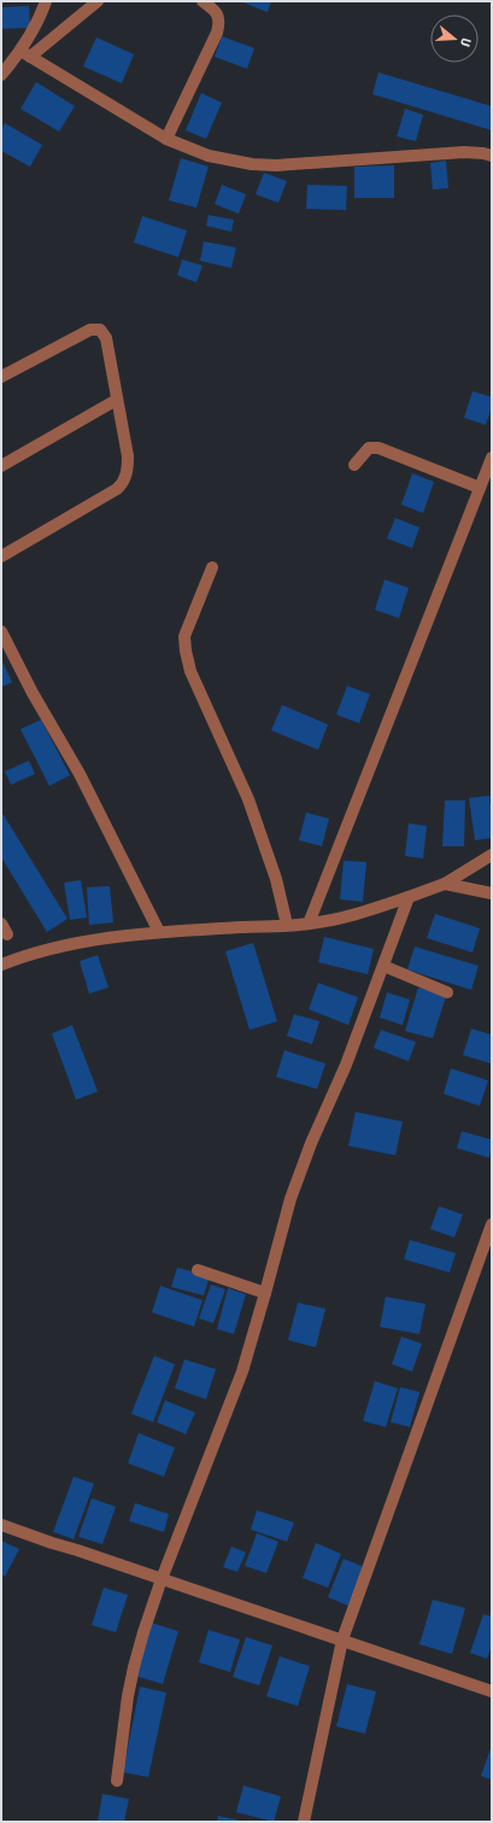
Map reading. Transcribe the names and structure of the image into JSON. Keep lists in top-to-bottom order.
{
  "north": "right"
}
